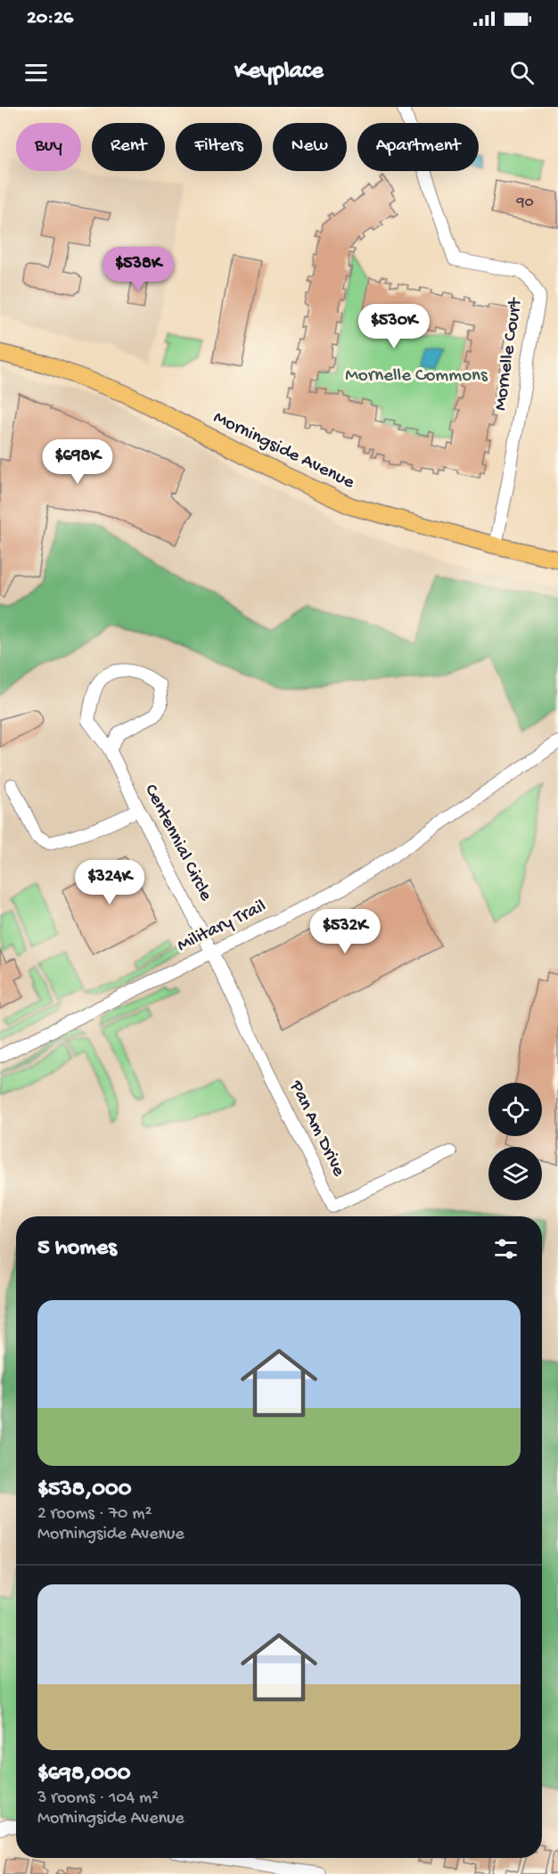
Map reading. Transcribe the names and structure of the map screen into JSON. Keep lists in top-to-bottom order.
{
  "streets": {
    "main road": ["Morningside Avenue"],
    "street": [
      "Mornelle Court",
      "Centennial Circle",
      "Military Trail",
      "Pan Am Drive"
    ]
  },
  "crossings": [
    ["Mornelle Court", "Morningside Avenue"],
    ["Centennial Circle", "Military Trail"],
    ["Centennial Circle", "Pan Am Drive"],
    ["Military Trail", "Pan Am Drive"]
  ],
  "parks": ["Mornelle Commons"],
  "house_numbers": ["90"],
  "page": {
    "status": "20:26",
    "header": "Keyplace",
    "chip": [
      "Buy",
      "Rent",
      "Filters",
      "New",
      "Apartment"
    ],
    "price": [
      "$538K",
      "$530K",
      "$698K",
      "$324K",
      "$532K"
    ],
    "heading": "5 homes",
    "list": [
      {
        "name": "$538,000",
        "note": "2 rooms · 70 m² · Morningside Avenue"
      },
      {
        "name": "$698,000",
        "note": "3 rooms · 104 m² · Morningside Avenue"
      }
    ]
  }
}
